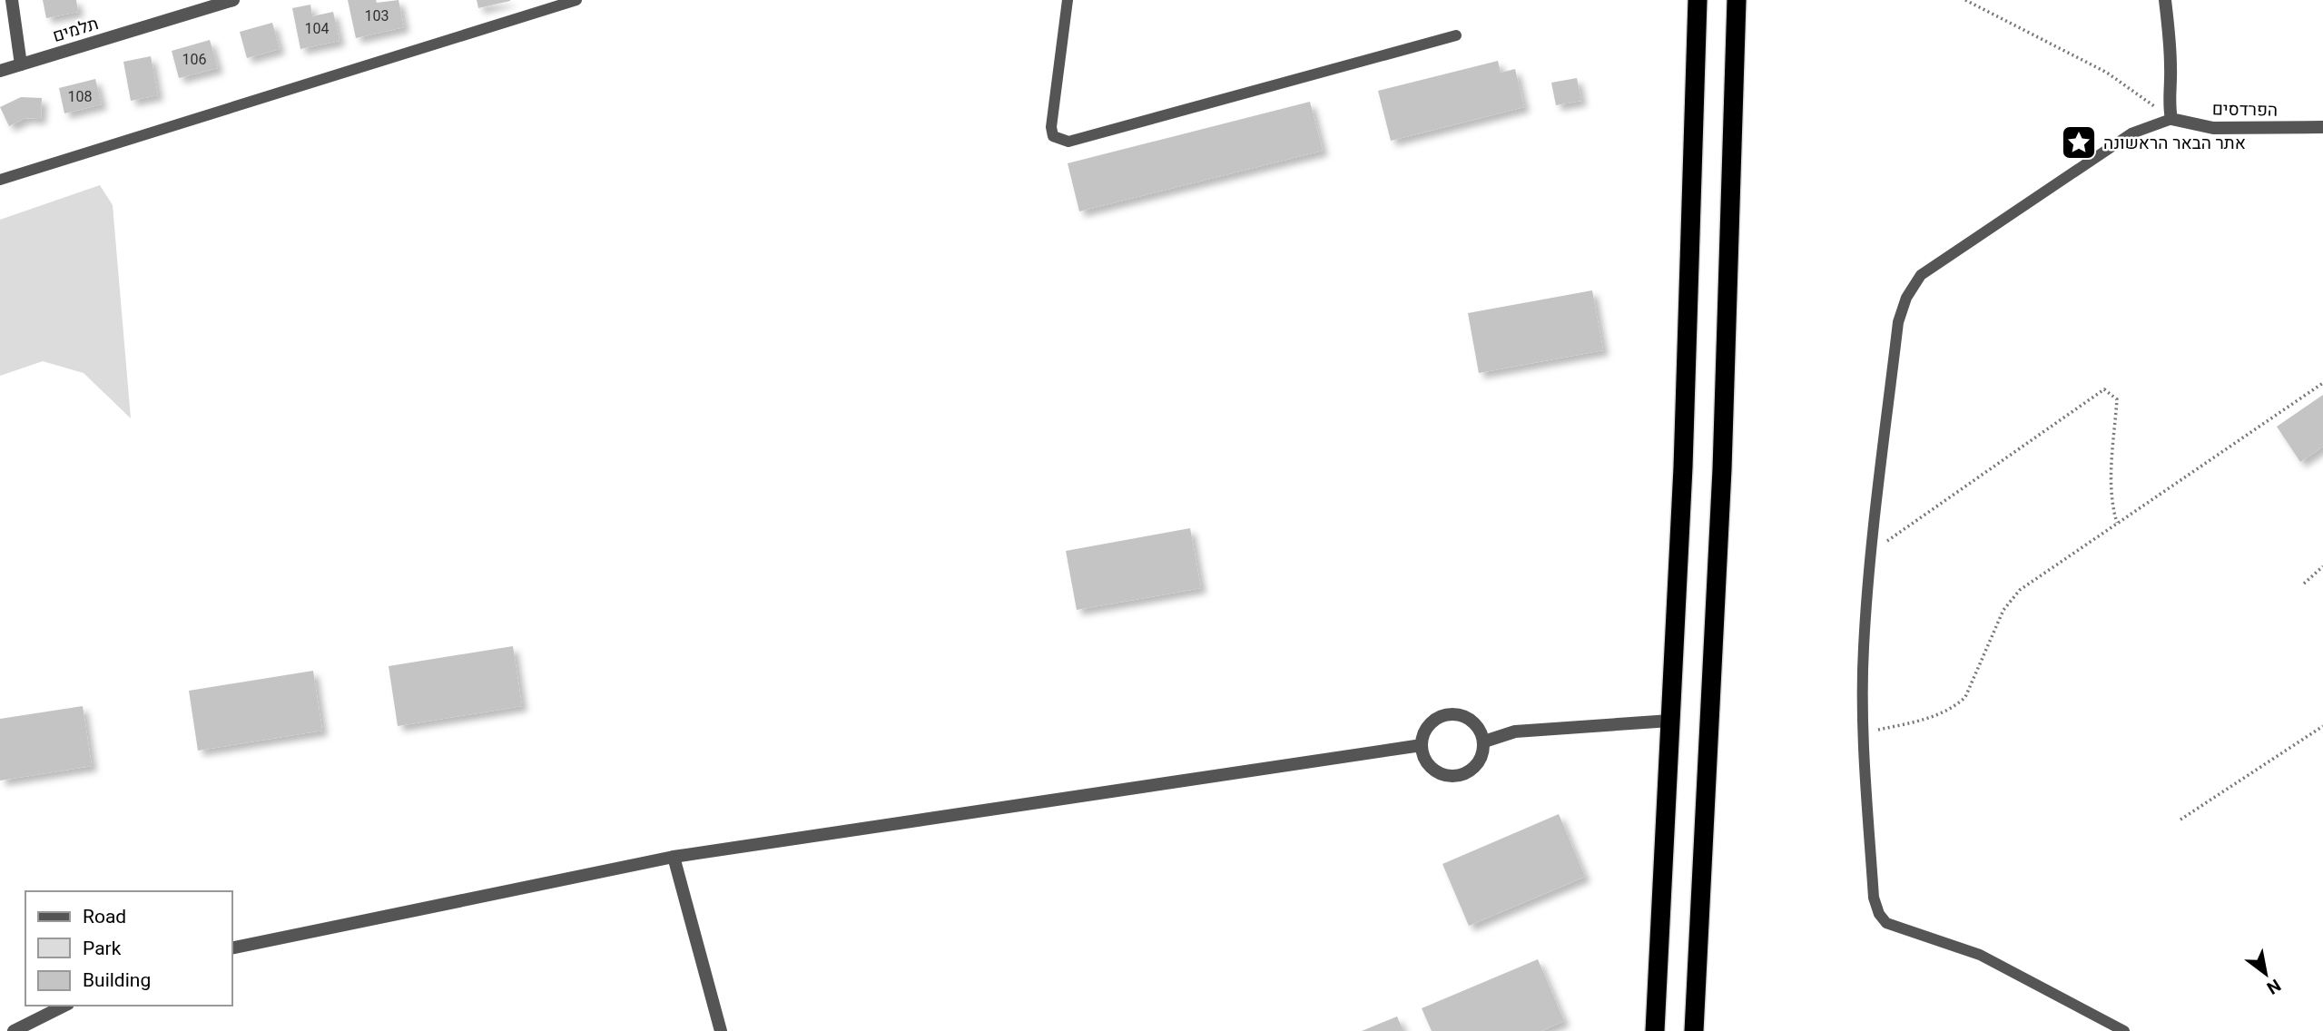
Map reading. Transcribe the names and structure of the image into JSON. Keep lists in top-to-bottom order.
{
  "streets": {
    "street": ["תלמים", "הפרדסים"]
  },
  "places": {
    "place": ["אתר הבאר הראשונה"]
  },
  "house_numbers": [
    "103",
    "104",
    "106",
    "108"
  ],
  "legend": ["Road", "Park", "Building"],
  "north": "bottom right"
}
